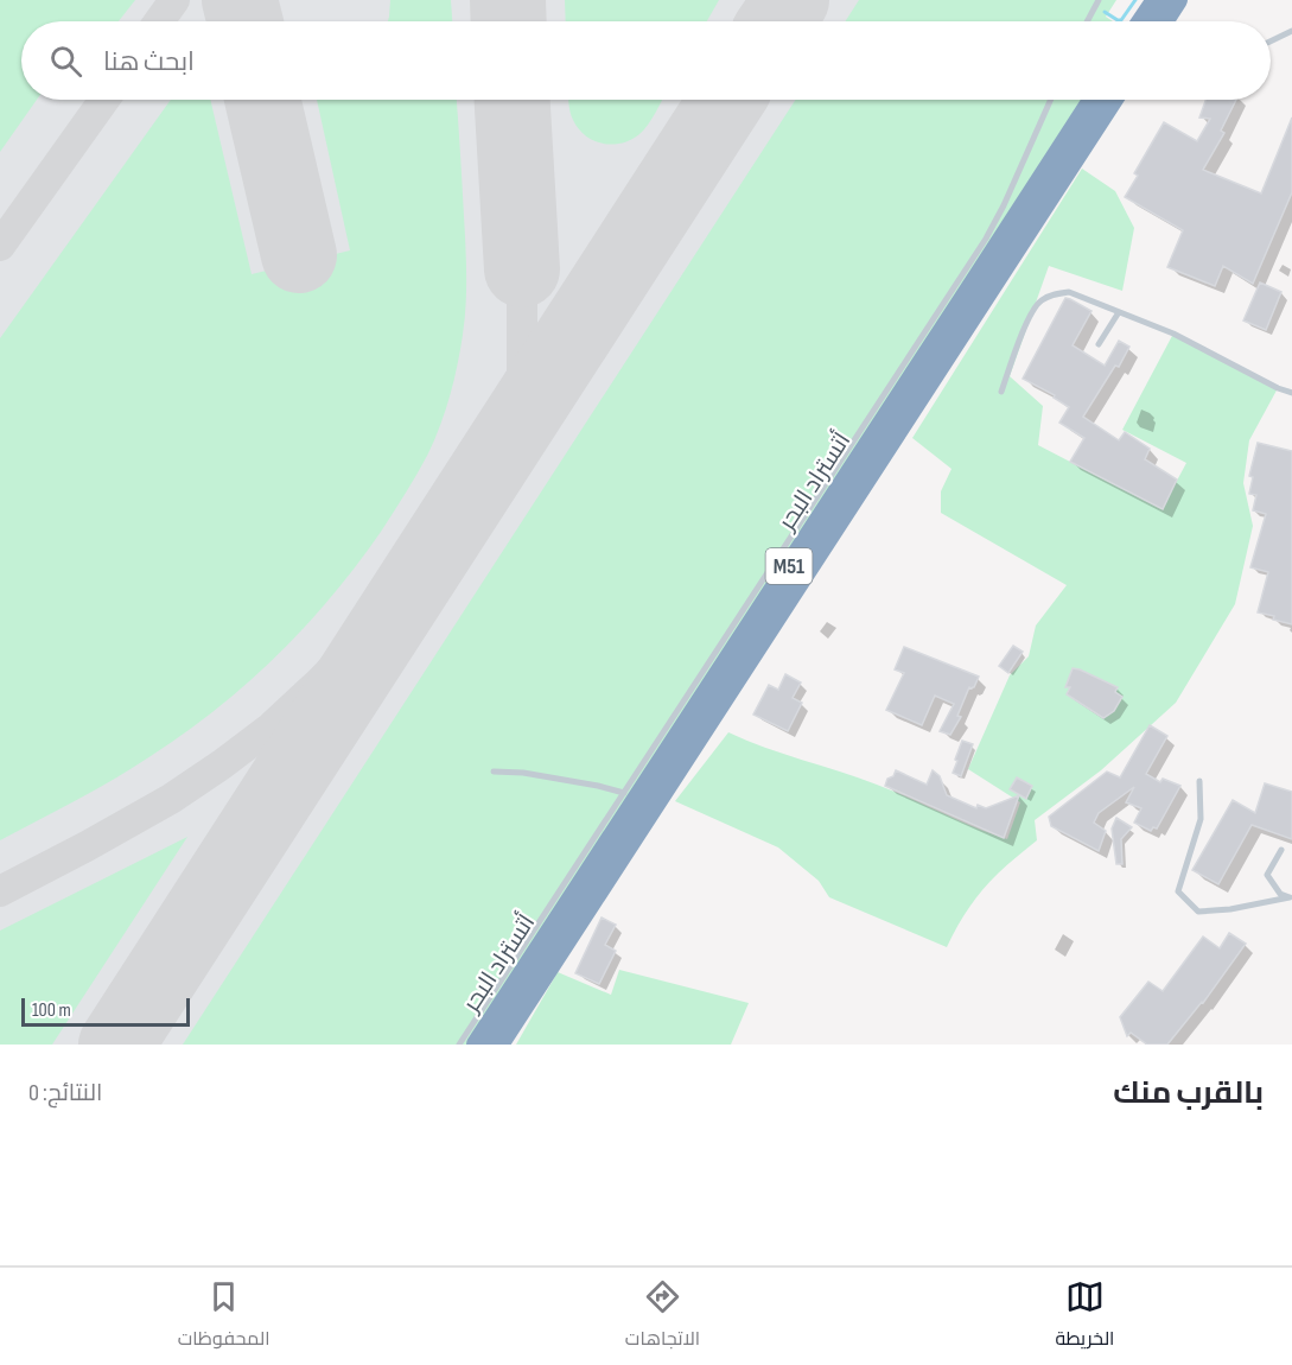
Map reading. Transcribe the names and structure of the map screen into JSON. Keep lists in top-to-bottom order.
{
  "streets": {
    "highway": ["أتستراد البحر", "M51"]
  },
  "scale_bar": "100 m",
  "page": {
    "search": "ابحث هنا",
    "scale": "100 m",
    "heading": ["بالقرب منك", "النتائج: 0"],
    "nav": ["الخريطة", "الاتجاهات", "المحفوظات"]
  }
}
